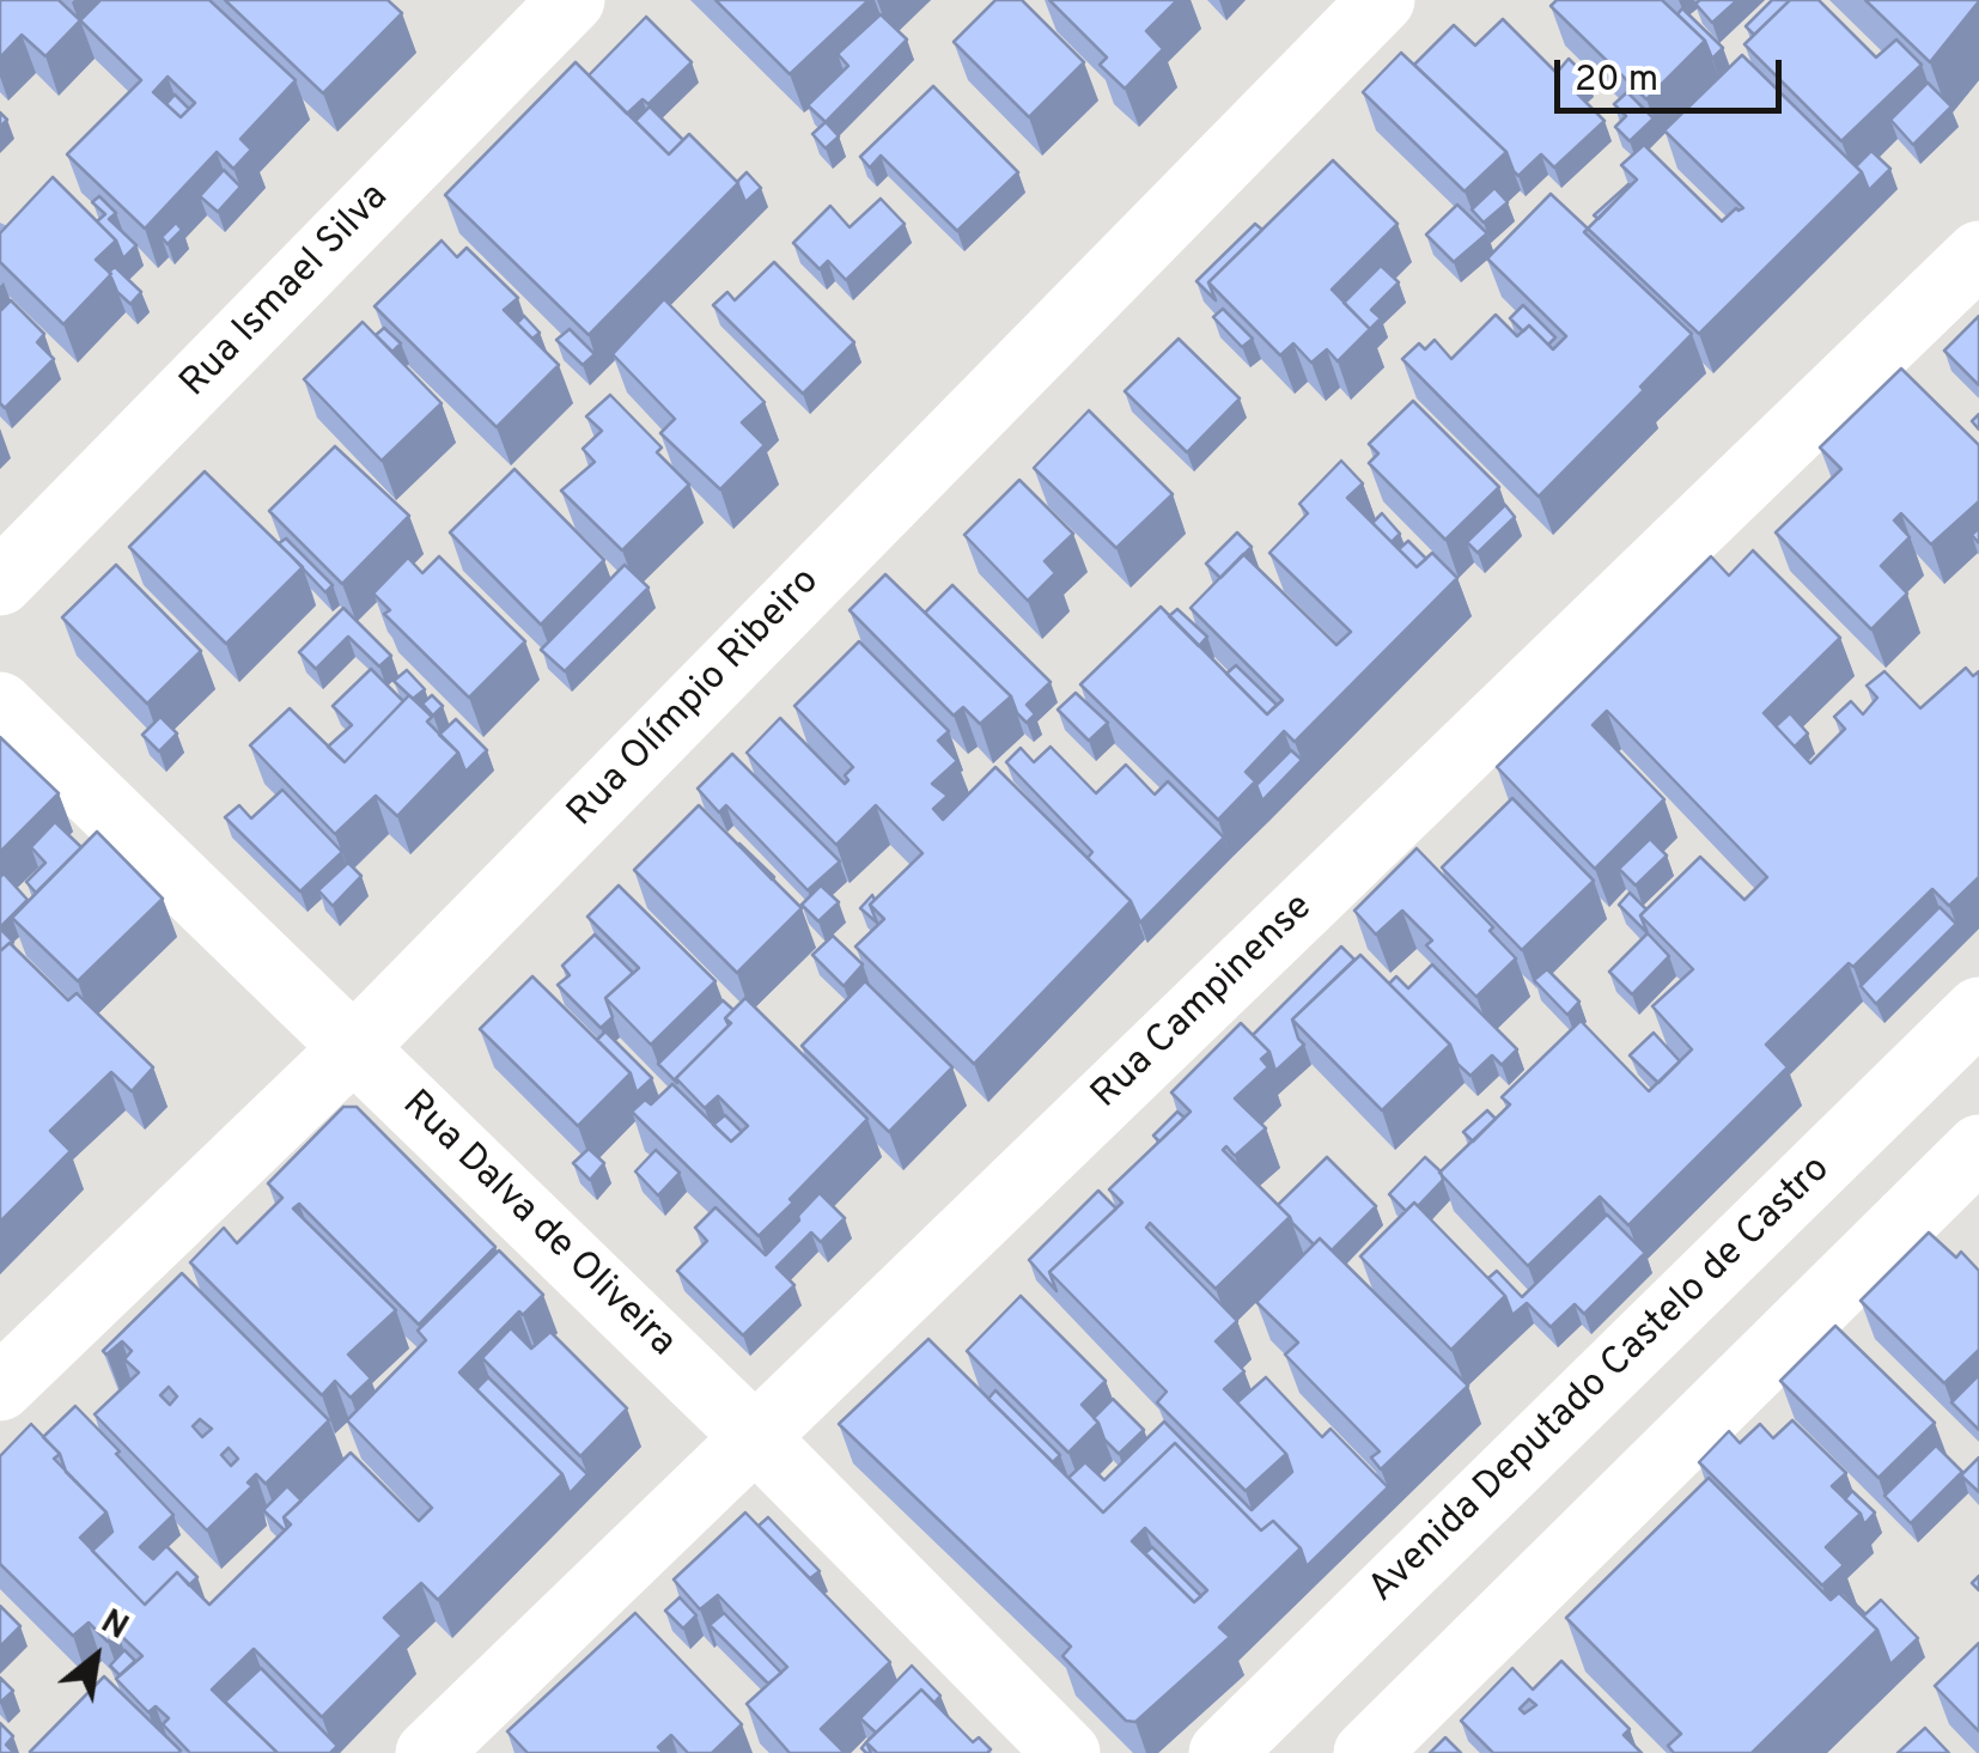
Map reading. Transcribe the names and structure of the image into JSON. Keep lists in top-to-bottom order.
{
  "streets": {
    "street": [
      "Rua Ismael Silva",
      "Rua Olímpio Ribeiro",
      "Rua Campinense",
      "Rua Dalva de Oliveira",
      "Avenida Deputado Castelo de Castro"
    ]
  },
  "crossings": [
    ["Rua Olímpio Ribeiro", "Rua Dalva de Oliveira"],
    ["Rua Campinense", "Rua Dalva de Oliveira"]
  ],
  "scale_bar": "20 m",
  "north": "top right"
}
